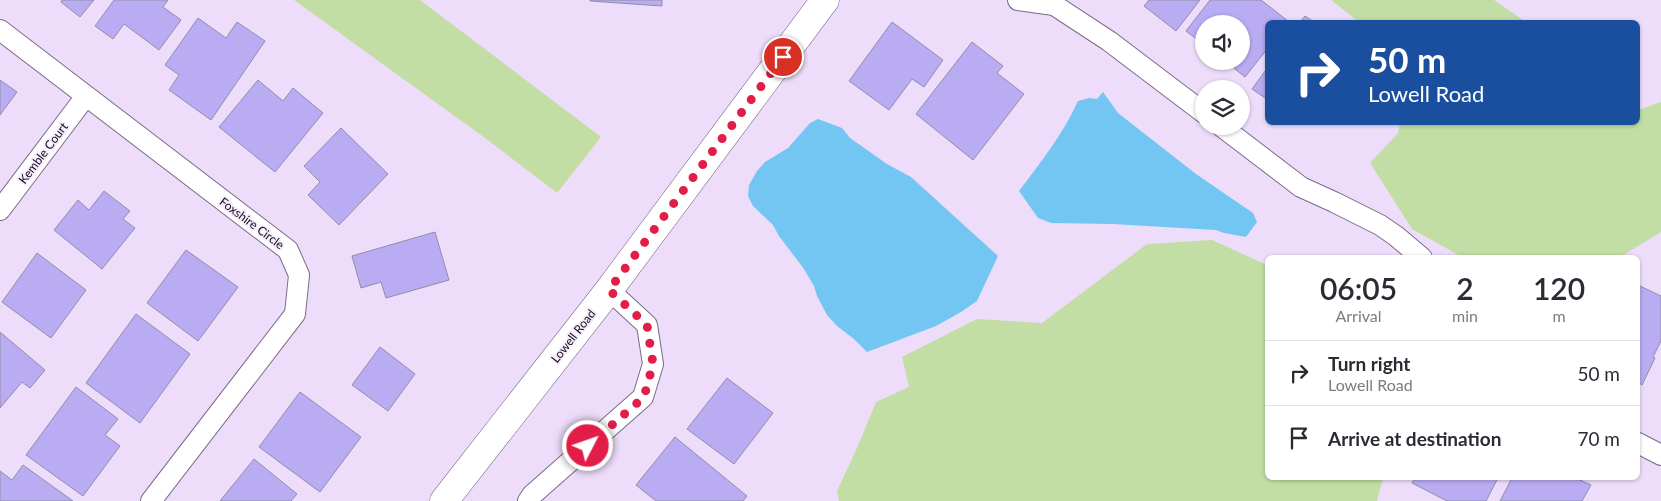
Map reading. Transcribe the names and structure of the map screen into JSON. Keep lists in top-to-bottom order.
{
  "streets": {
    "street": ["Kemble Court", "Foxshire Circle", "Lowell Road"]
  },
  "crossings": [
    ["Kemble Court", "Foxshire Circle"]
  ],
  "page": {
    "turn": ["50 m", "Lowell Road"],
    "eta": [
      "06:05",
      "Arrival",
      "2",
      "min",
      "120",
      "m"
    ],
    "list": [
      {
        "name": "Turn right",
        "note": "Lowell Road",
        "value": "50 m"
      },
      {
        "name": "Arrive at destination",
        "value": "70 m"
      }
    ]
  }
}
